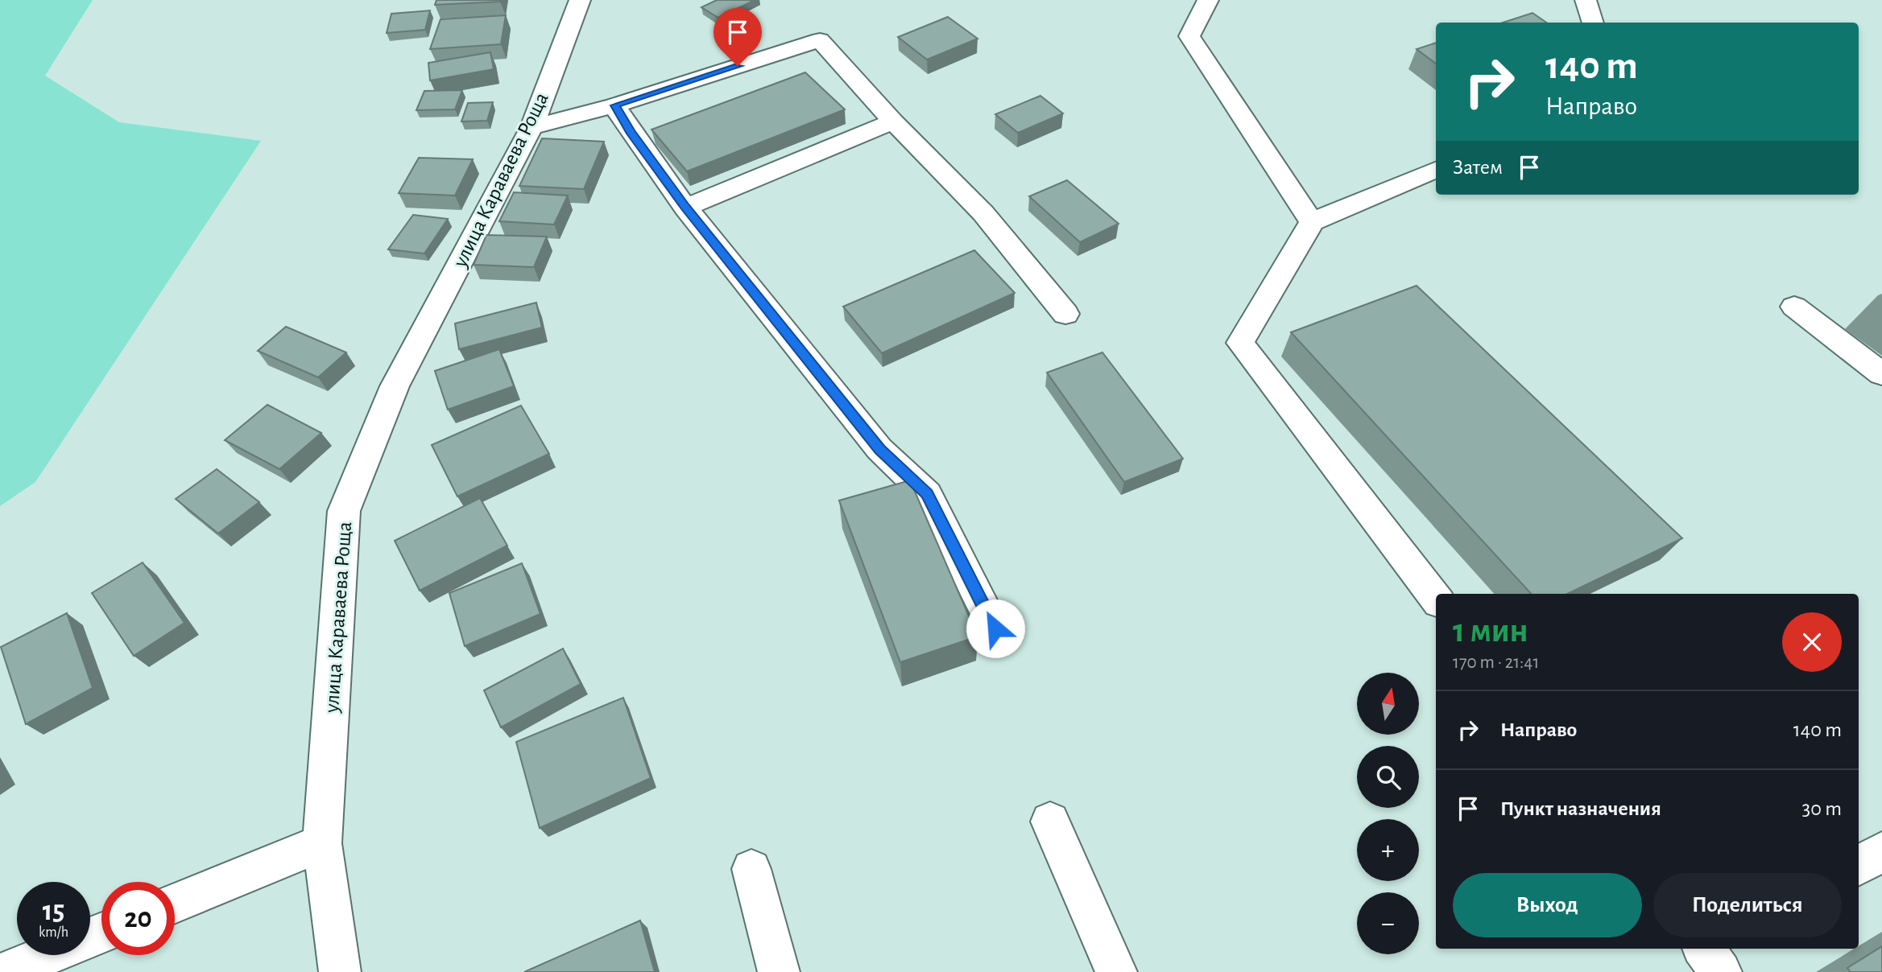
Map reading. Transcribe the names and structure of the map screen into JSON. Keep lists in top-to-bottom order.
{
  "streets": {
    "street": ["улица Караваева Роща"]
  },
  "north": "top",
  "page": {
    "turn": ["140 m", "Направо"],
    "then": "Затем",
    "heading": ["1 мин", "170 m · 21:41"],
    "map_buttons": ["+", "−"],
    "list": [
      {
        "name": "Направо",
        "value": "140 m"
      },
      {
        "name": "Пункт назначения",
        "value": "30 m"
      }
    ],
    "buttons": ["Выход", "Поделиться"],
    "speed": "15 km/h",
    "limit": "20"
  }
}
